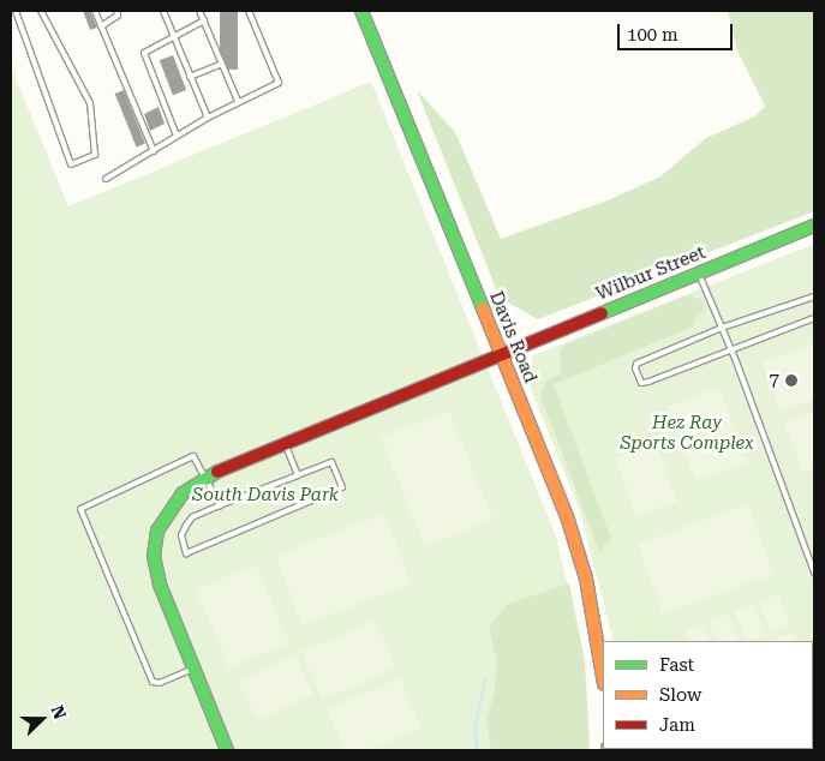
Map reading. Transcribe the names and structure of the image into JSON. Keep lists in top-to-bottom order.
{
  "streets": {
    "street": ["Wilbur Street", "Davis Road"]
  },
  "crossings": [
    ["Wilbur Street", "Davis Road"]
  ],
  "parks": ["Hez Ray Sports Complex", "South Davis Park"],
  "places": ["7"],
  "legend": ["Fast", "Slow", "Jam"],
  "scale_bar": "100 m",
  "north": "right"
}
